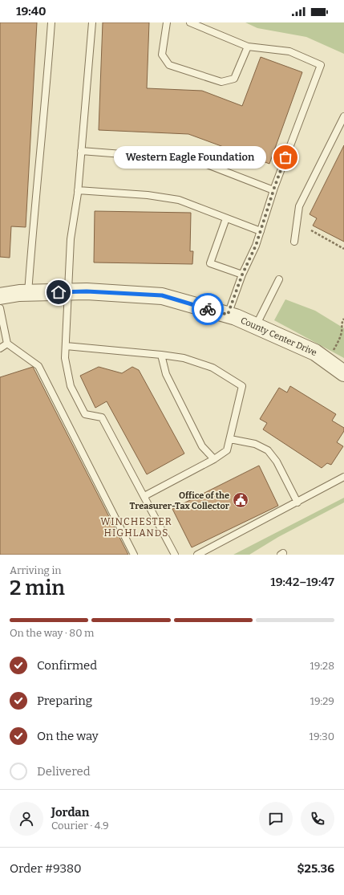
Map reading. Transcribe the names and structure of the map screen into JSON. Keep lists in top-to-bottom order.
{
  "streets": {
    "street": ["County Center Drive"]
  },
  "districts": ["WINCHESTER HIGHLANDS"],
  "places": {
    "other": ["Western Eagle Foundation"],
    "public building": ["Office of the Treasurer-Tax Collector"]
  },
  "page": {
    "status": "19:40",
    "bubble": "Western Eagle Foundation",
    "heading": ["2 min", "Arriving in", "19:42–19:47"],
    "panel": [
      "Jordan",
      "Courier · 4.9",
      "Order #9380",
      "$25.36"
    ],
    "bar": "On the way · 80 m",
    "list": [
      ["Confirmed", "19:28"],
      ["Preparing", "19:29"],
      ["On the way", "19:30"],
      "Delivered"
    ]
  }
}
